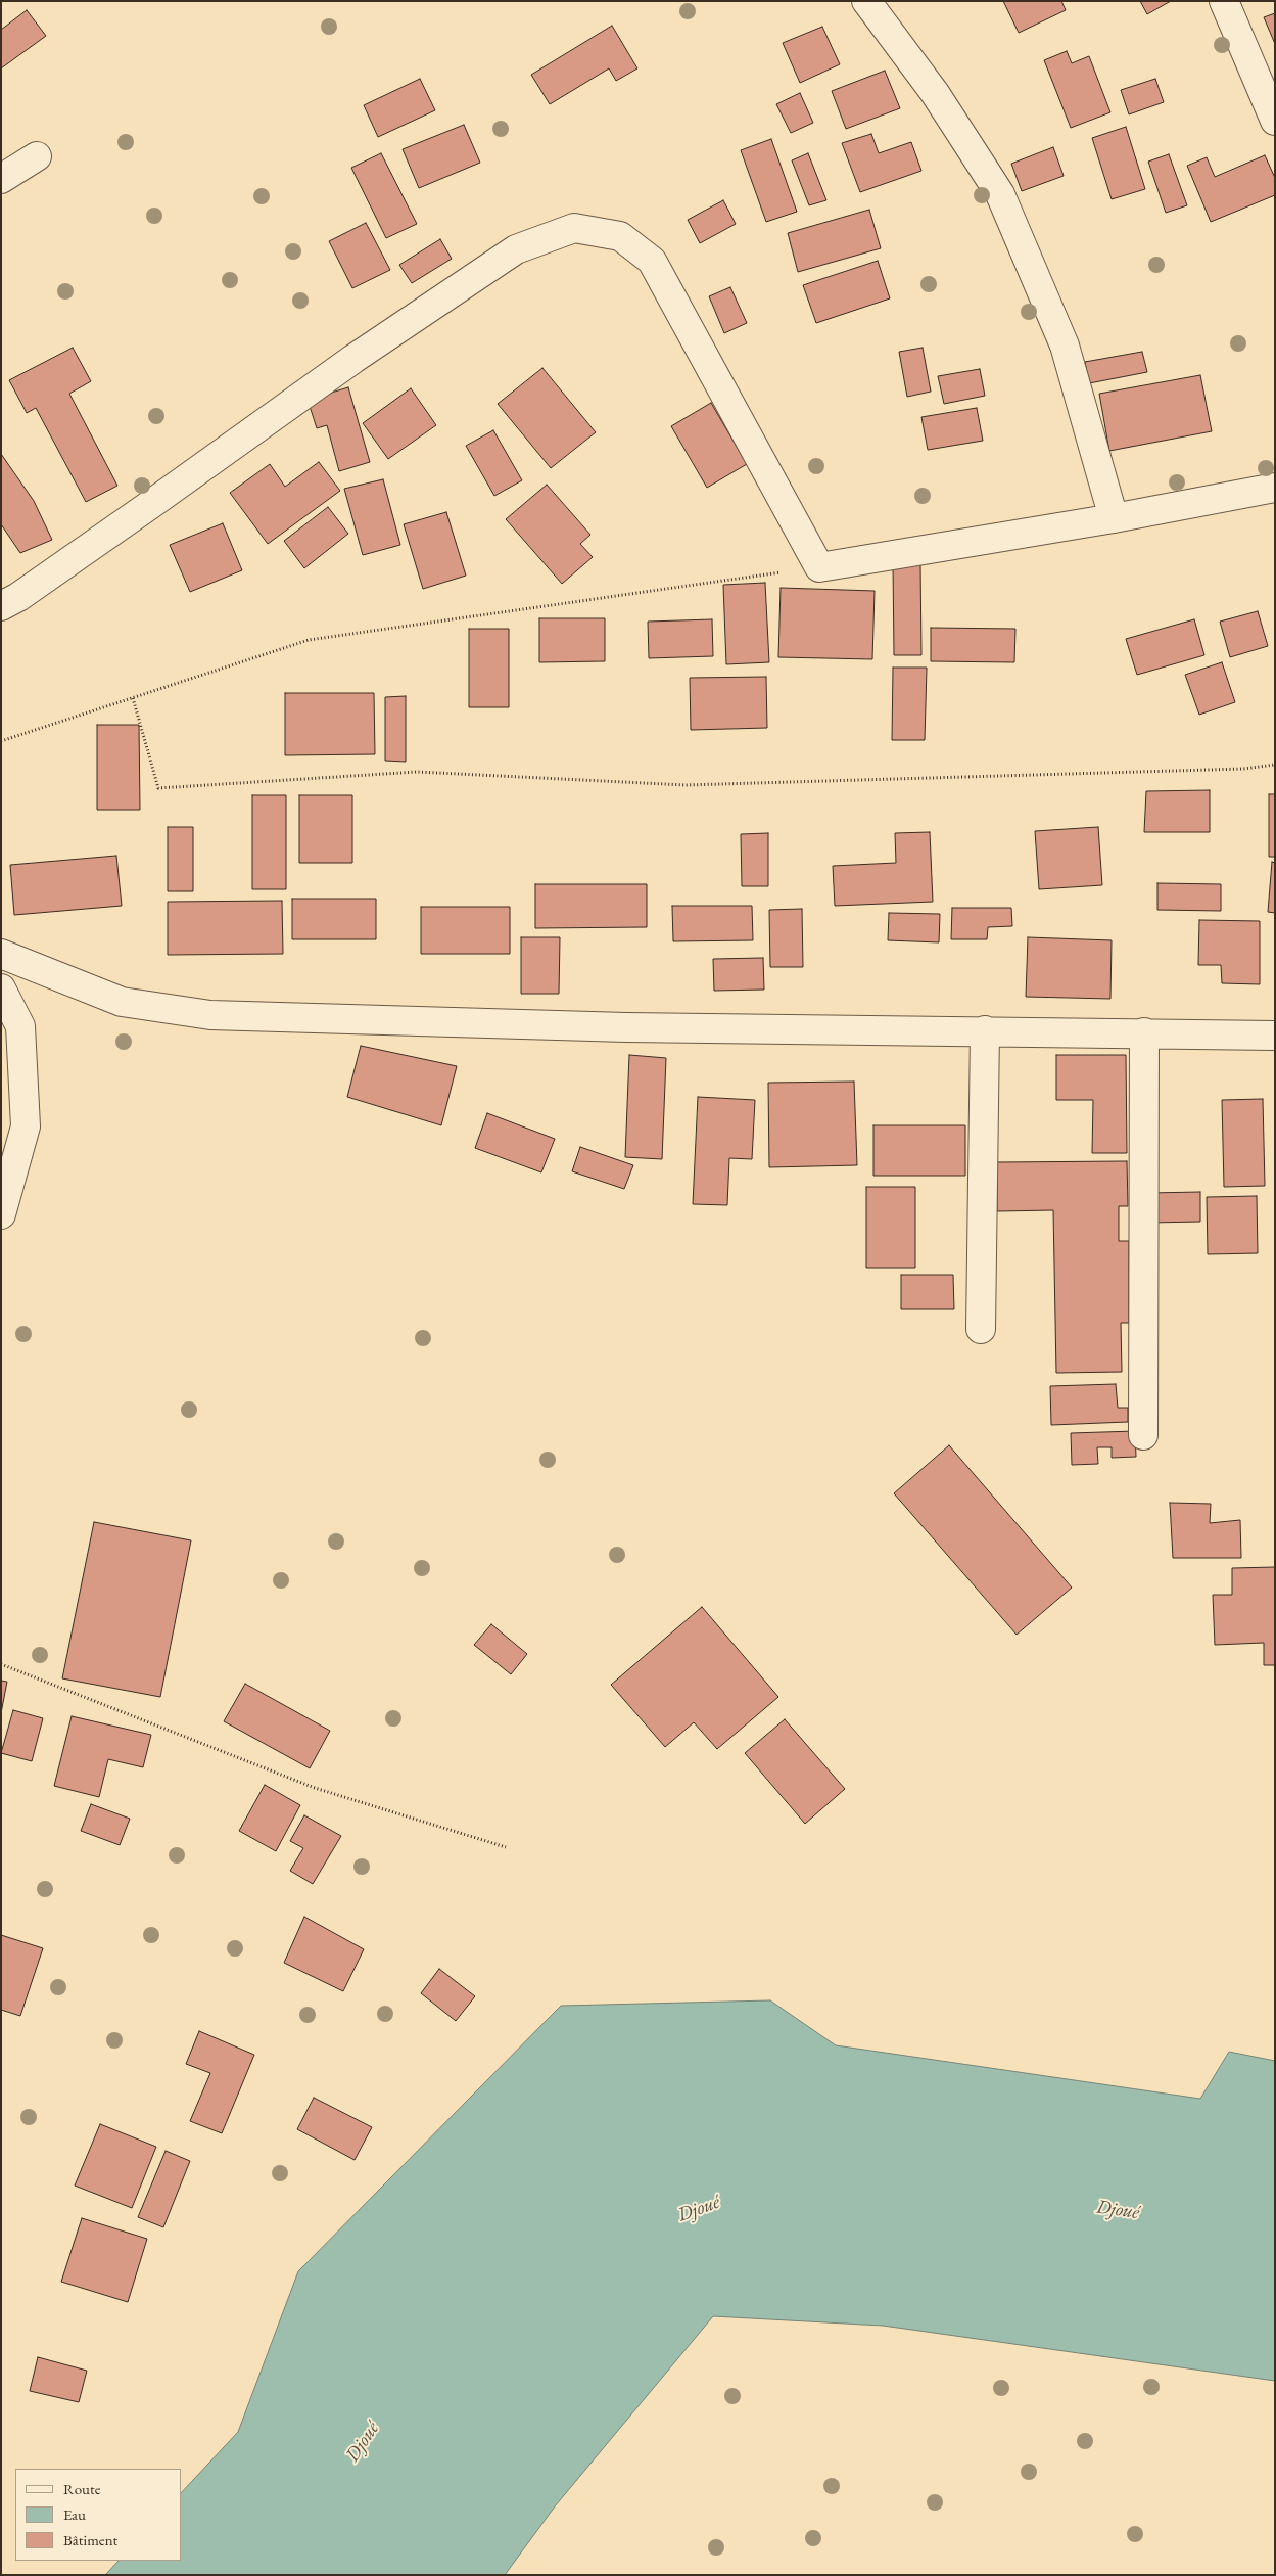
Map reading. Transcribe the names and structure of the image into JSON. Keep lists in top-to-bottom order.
{
  "water": ["Djoué"],
  "legend": ["Route", "Eau", "Bâtiment"]
}
